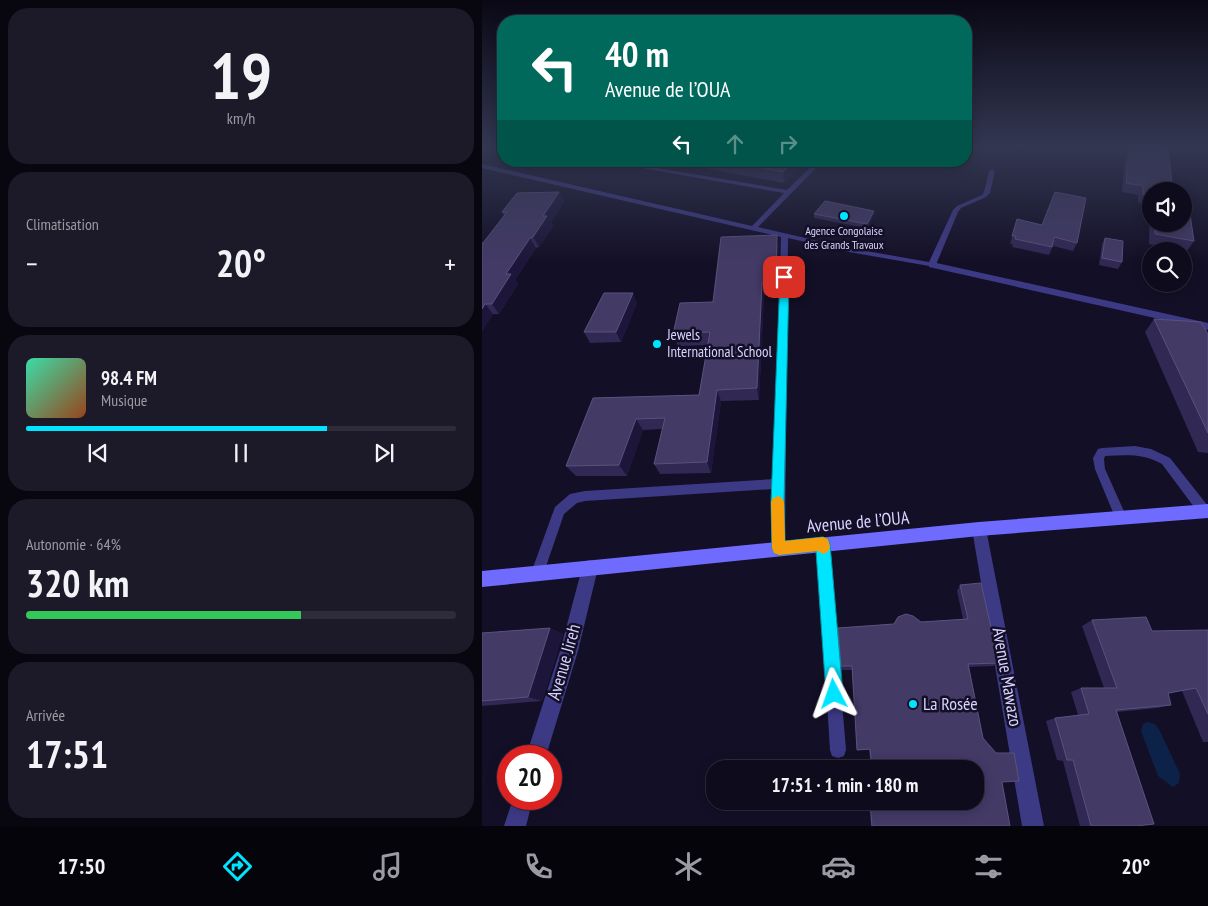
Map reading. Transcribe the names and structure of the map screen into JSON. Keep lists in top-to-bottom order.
{
  "streets": {
    "main road": ["Avenue de l’OUA"],
    "street": ["Avenue Jireh", "Avenue Mawazo"]
  },
  "crossings": [
    ["Avenue de l’OUA", "Avenue Jireh"],
    ["Avenue de l’OUA", "Avenue Mawazo"]
  ],
  "places": ["Agence Congolaise des Grands Travaux", "Jewels International School", "La Rosée"],
  "page": {
    "tile": [
      ["19", "km/h"],
      "Climatisation",
      ["Autonomie · 64%", "320 km"],
      ["Arrivée", "17:51"]
    ],
    "turn": ["40 m", "Avenue de l’OUA"],
    "heat": ["−", "20°", "+"],
    "song": ["98.4 FM", "Musique"],
    "limit": "20",
    "trip": "17:51 · 1 min · 180 m",
    "tabs": ["17:50", "20°"]
  }
}
